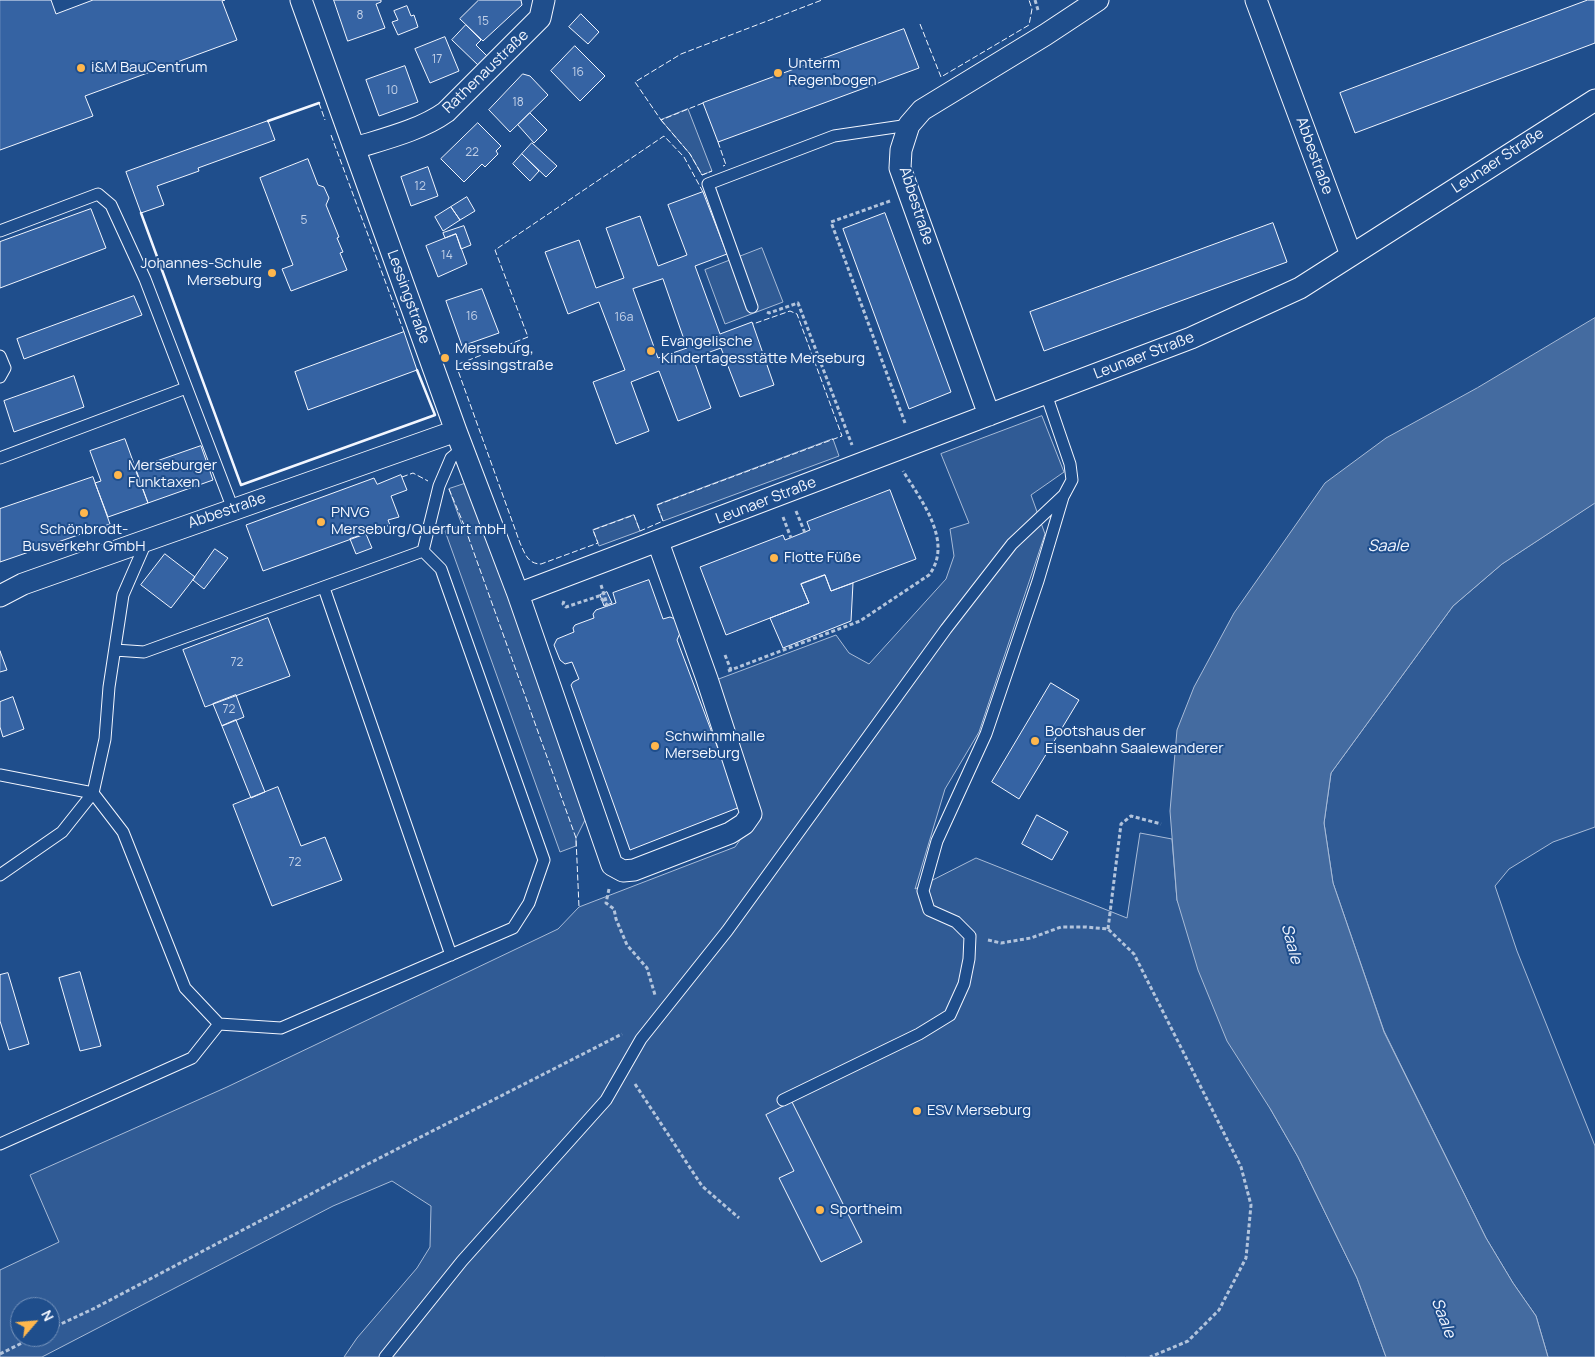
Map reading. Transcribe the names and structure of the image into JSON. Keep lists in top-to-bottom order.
{
  "streets": {
    "street": [
      "Rathenaustraße",
      "Abbestraße",
      "Leunaer Straße",
      "Lessingstraße"
    ]
  },
  "crossings": [
    ["Rathenaustraße", "Lessingstraße"],
    ["Abbestraße", "Leunaer Straße"],
    ["Abbestraße", "Lessingstraße"],
    ["Leunaer Straße", "Lessingstraße"]
  ],
  "water": ["Saale"],
  "places": [
    "i&M BauCentrum",
    "Unterm Regenbogen",
    "Johannes-Schule Merseburg",
    "Evangelische Kindertagesstätte Merseburg",
    "Merseburg, Lessingstraße",
    "Merseburger Funktaxen",
    "Schönbrodt- Busverkehr GmbH",
    "PNVG Merseburg/Querfurt mbH",
    "Flotte Füße",
    "Bootshaus der Eisenbahn Saalewanderer",
    "Schwimmhalle Merseburg",
    "ESV Merseburg",
    "Sportheim"
  ],
  "house_numbers": [
    "8",
    "15",
    "17",
    "16",
    "10",
    "18",
    "22",
    "12",
    "5",
    "14",
    "16",
    "16a",
    "72",
    "72",
    "72"
  ],
  "north": "top right"
}
